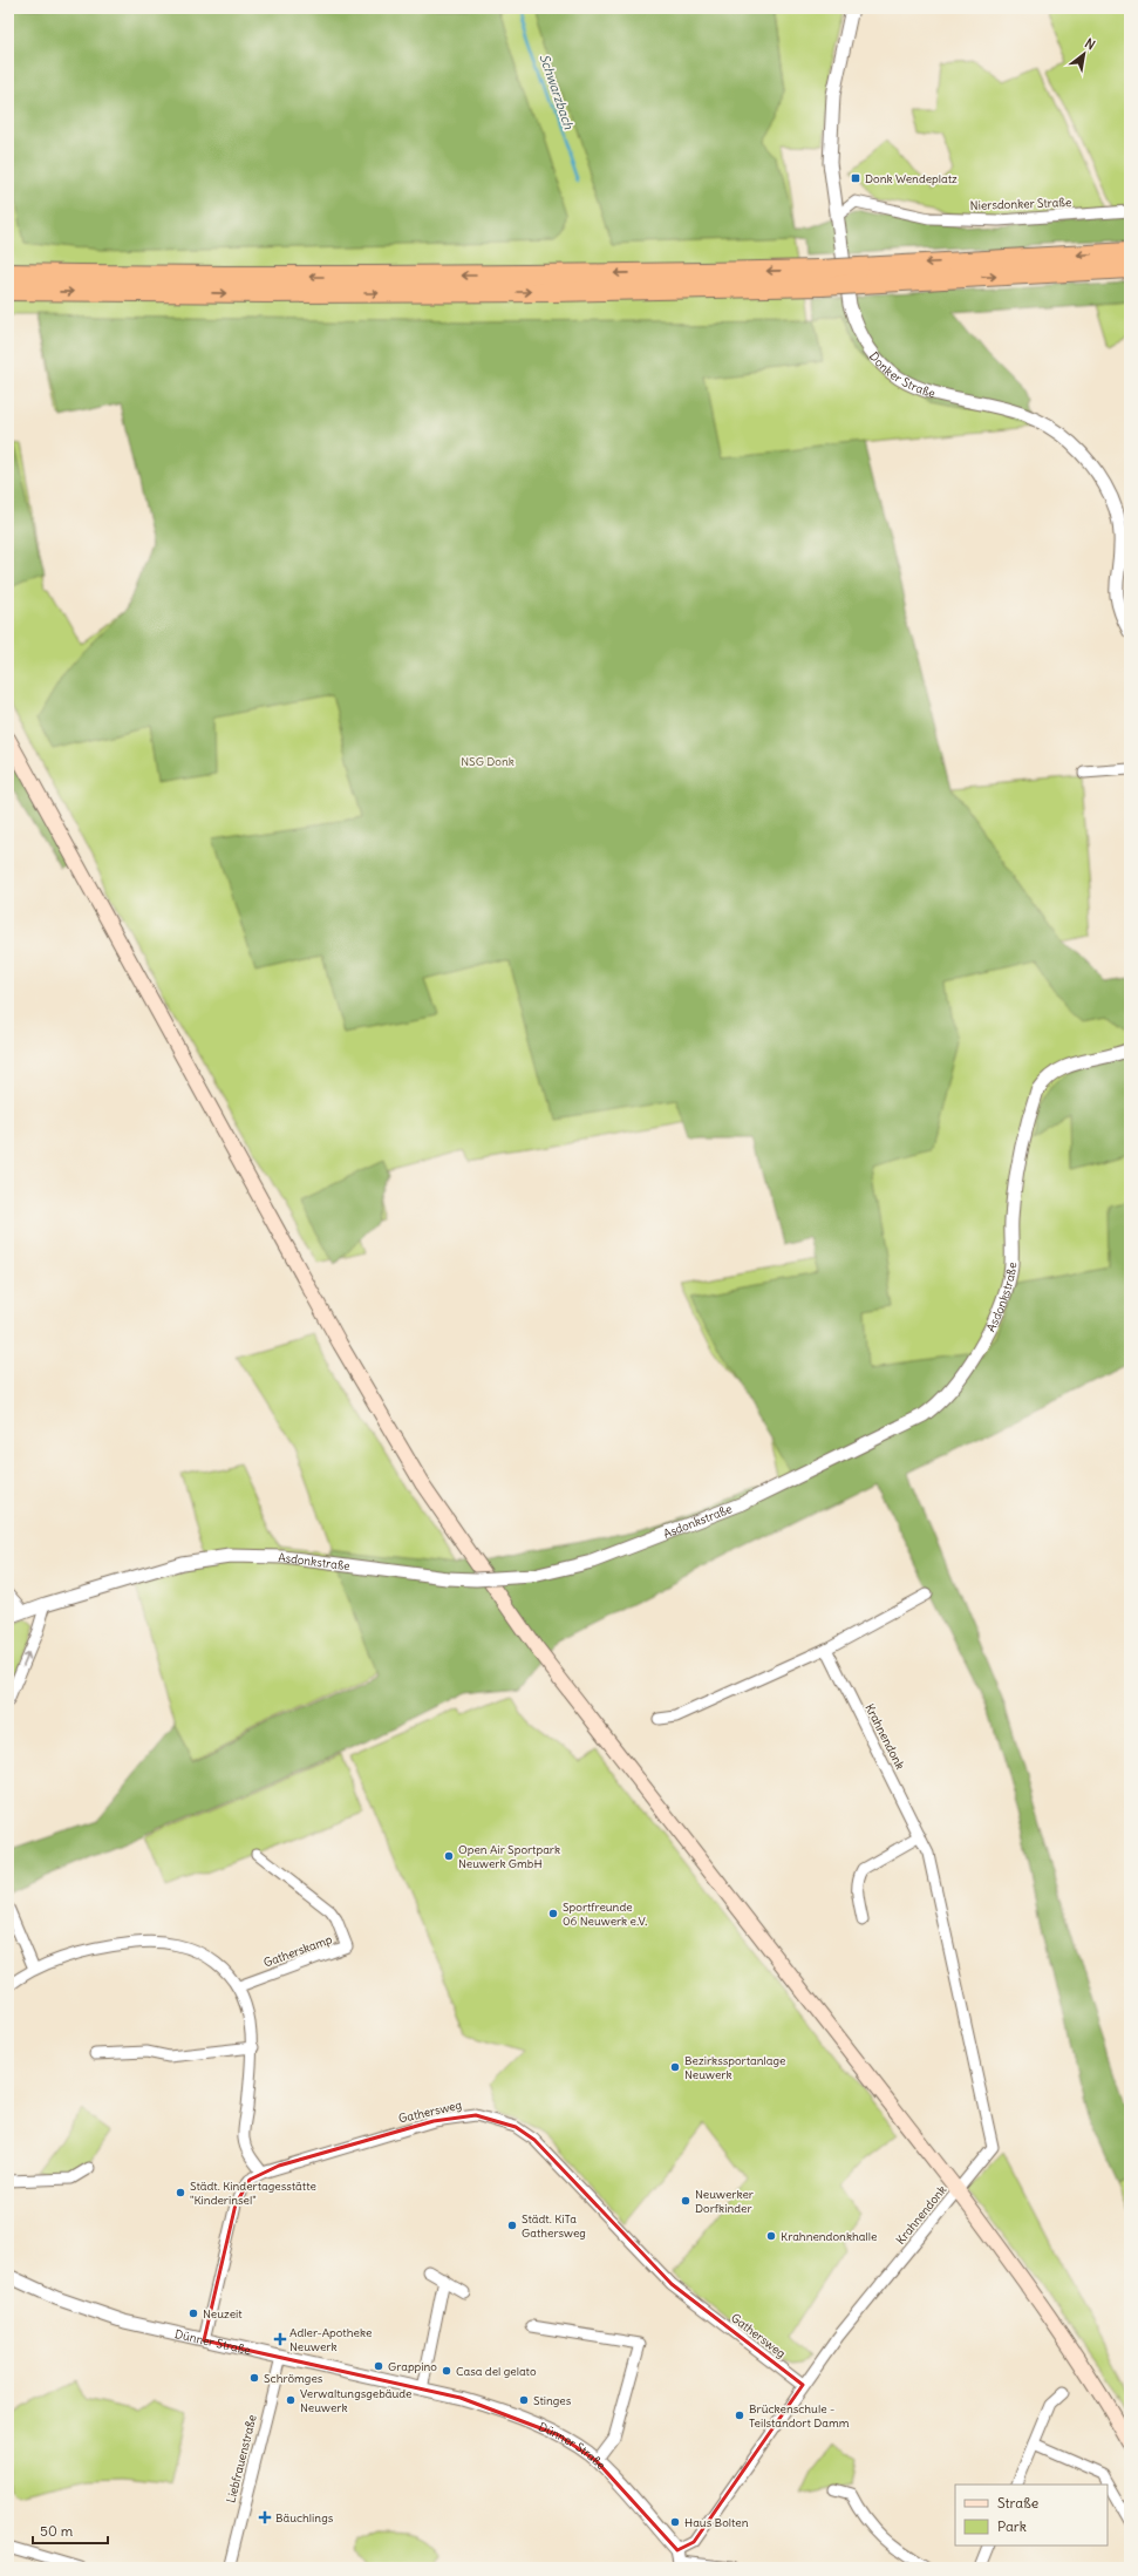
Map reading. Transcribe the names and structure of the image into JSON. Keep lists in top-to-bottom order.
{
  "streets": {
    "street": [
      "Niersdonker Straße",
      "Donker Straße",
      "Asdonkstraße",
      "Krahnendonk",
      "Gatherskamp",
      "Gathersweg",
      "Dünner Straße",
      "Liebfrauenstraße"
    ]
  },
  "crossings": [
    ["Niersdonker Straße", "Donker Straße"],
    ["Krahnendonk", "Gathersweg"],
    ["Krahnendonk", "Dünner Straße"],
    ["Gathersweg", "Dünner Straße"],
    ["Dünner Straße", "Liebfrauenstraße"]
  ],
  "water": ["Schwarzbach"],
  "parks": ["NSG Donk"],
  "places": {
    "transit": ["Donk Wendeplatz"],
    "other": [
      "Open Air Sportpark Neuwerk GmbH",
      "Sportfreunde 06 Neuwerk e.V.",
      "Bezirkssportanlage Neuwerk",
      "Städt. Kindertagesstätte \"Kinderinsel\"",
      "Neuwerker Dorfkinder",
      "Städt. KiTa Gathersweg",
      "Krahnendonkhalle",
      "Neuzeit",
      "Grappino",
      "Casa del gelato",
      "Schrömges",
      "Verwaltungsgebäude Neuwerk",
      "Stinges",
      "Brückenschule - Teilstandort Damm",
      "Haus Bolten"
    ],
    "health": ["Adler-Apotheke Neuwerk", "Bäuchlings"]
  },
  "legend": ["Straße", "Park"],
  "scale_bar": "50 m",
  "north": "top right"
}
